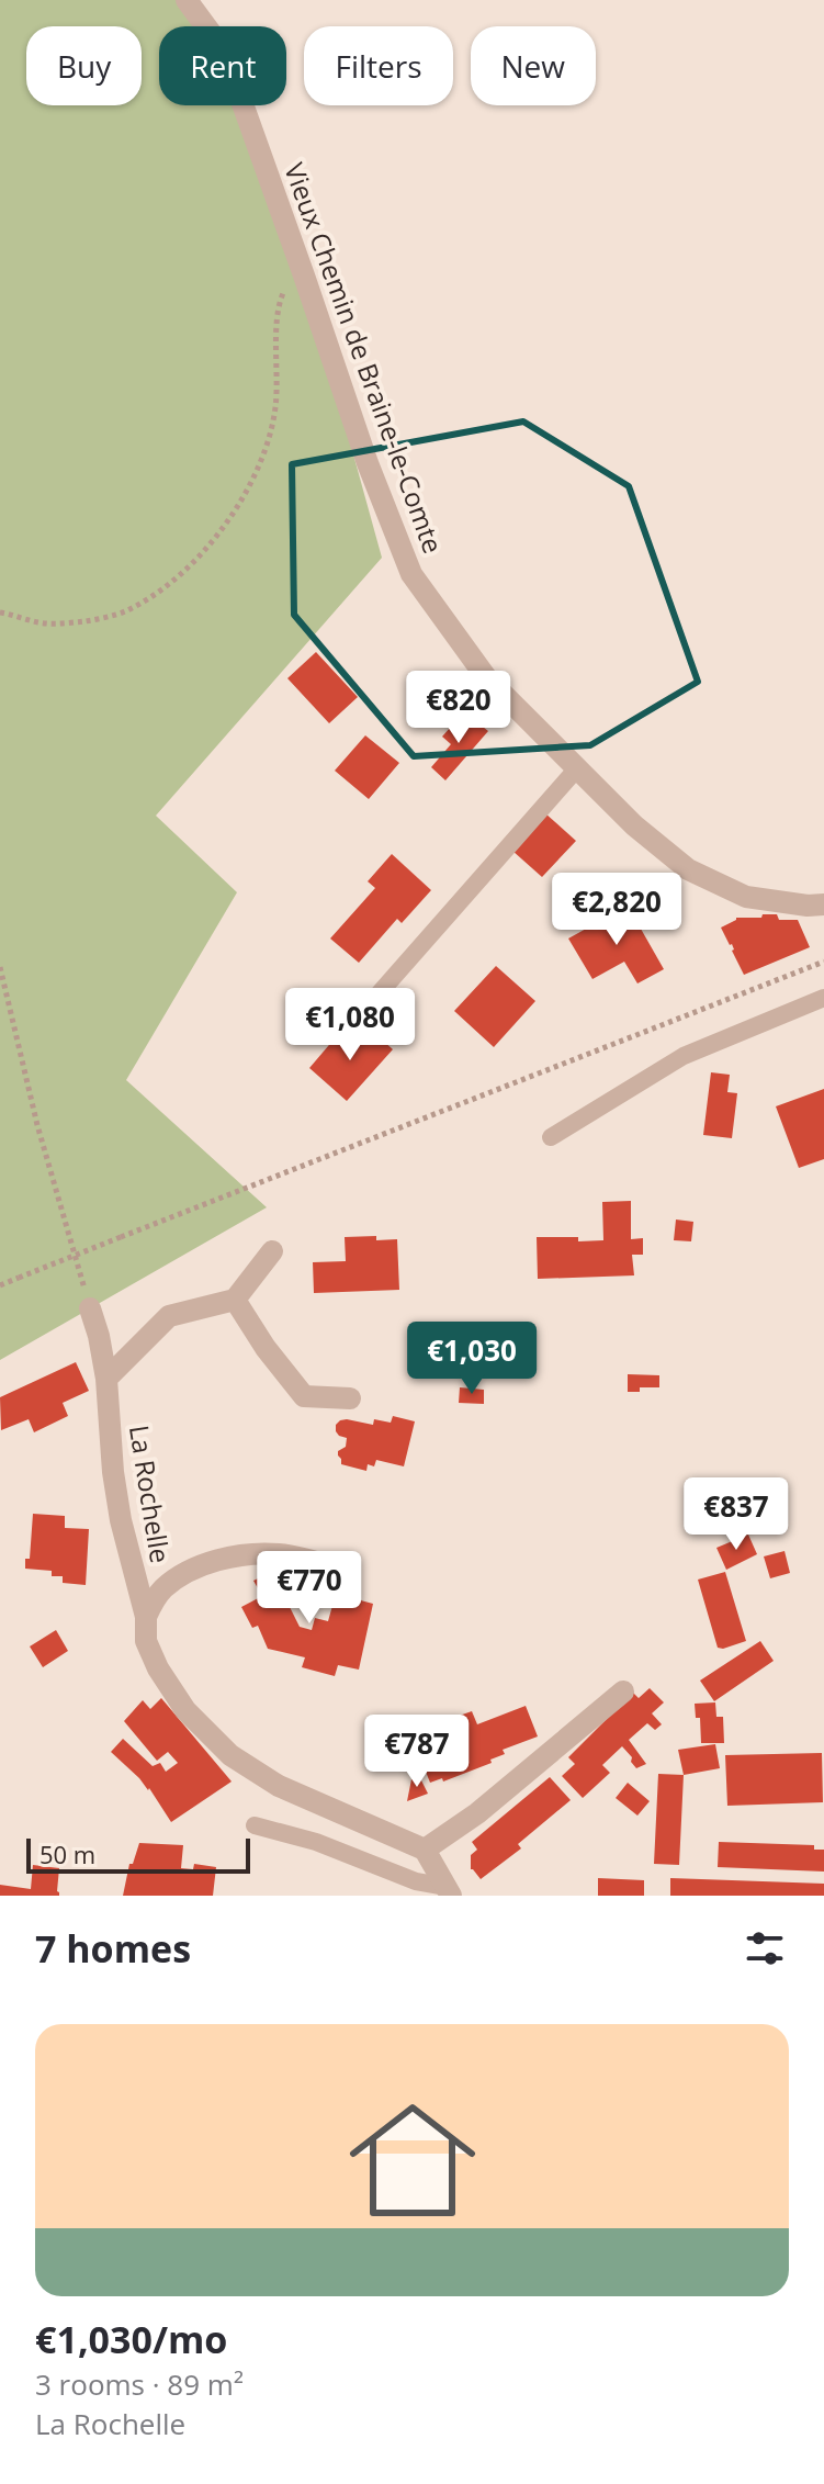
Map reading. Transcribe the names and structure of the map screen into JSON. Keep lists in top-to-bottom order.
{
  "streets": {
    "street": ["Vieux Chemin de Braine-le-Comte", "La Rochelle"]
  },
  "scale_bar": "50 m",
  "page": {
    "chip": [
      "Buy",
      "Rent",
      "Filters",
      "New"
    ],
    "price": [
      "€820",
      "€2,820",
      "€1,080",
      "€1,030",
      "€837",
      "€770",
      "€787"
    ],
    "scale": "50 m",
    "heading": "7 homes",
    "list": [
      {
        "name": "€1,030/mo",
        "note": "3 rooms · 89 m² · La Rochelle"
      }
    ]
  }
}
